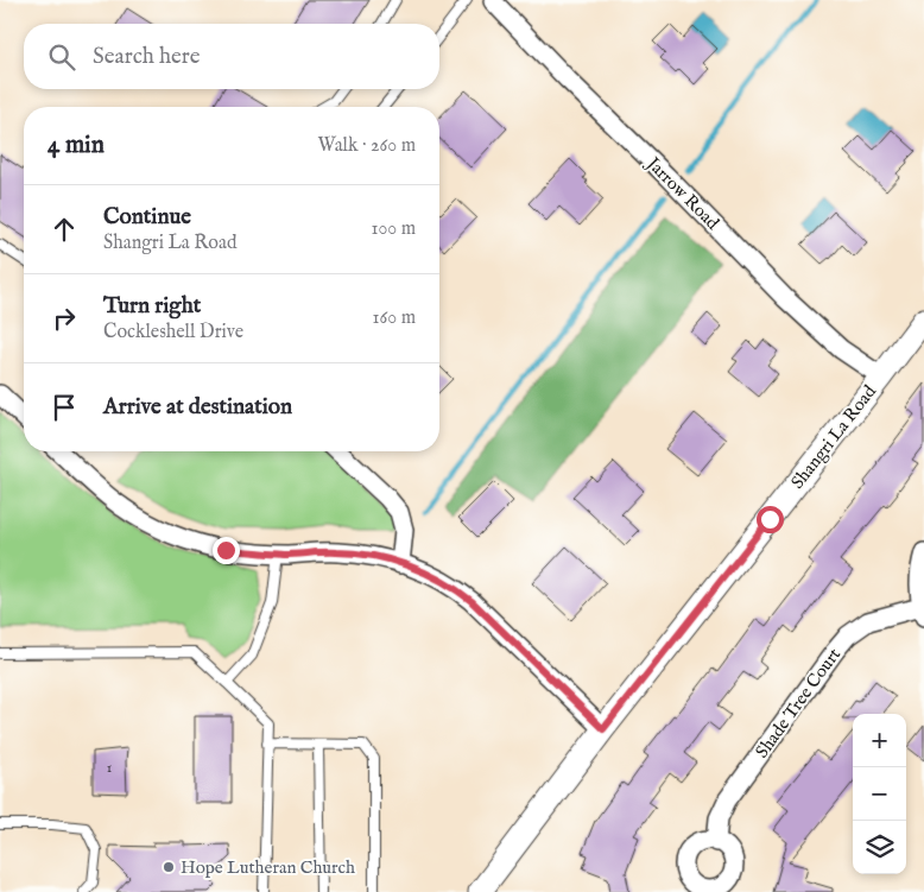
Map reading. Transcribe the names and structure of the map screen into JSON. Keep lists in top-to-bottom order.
{
  "streets": {
    "street": ["Jarrow Road", "Shangri La Road", "Shade Tree Court"]
  },
  "crossings": [
    ["Jarrow Road", "Shangri La Road"]
  ],
  "places": ["Hope Lutheran Church"],
  "house_numbers": ["1"],
  "page": {
    "search": "Search here",
    "heading": ["4 min", "Walk · 260 m"],
    "list": [
      ["Continue", "Shangri La Road", "100 m"],
      ["Turn right", "Cockleshell Drive", "160 m"],
      "Arrive at destination"
    ],
    "map_buttons": ["+", "−"]
  }
}
